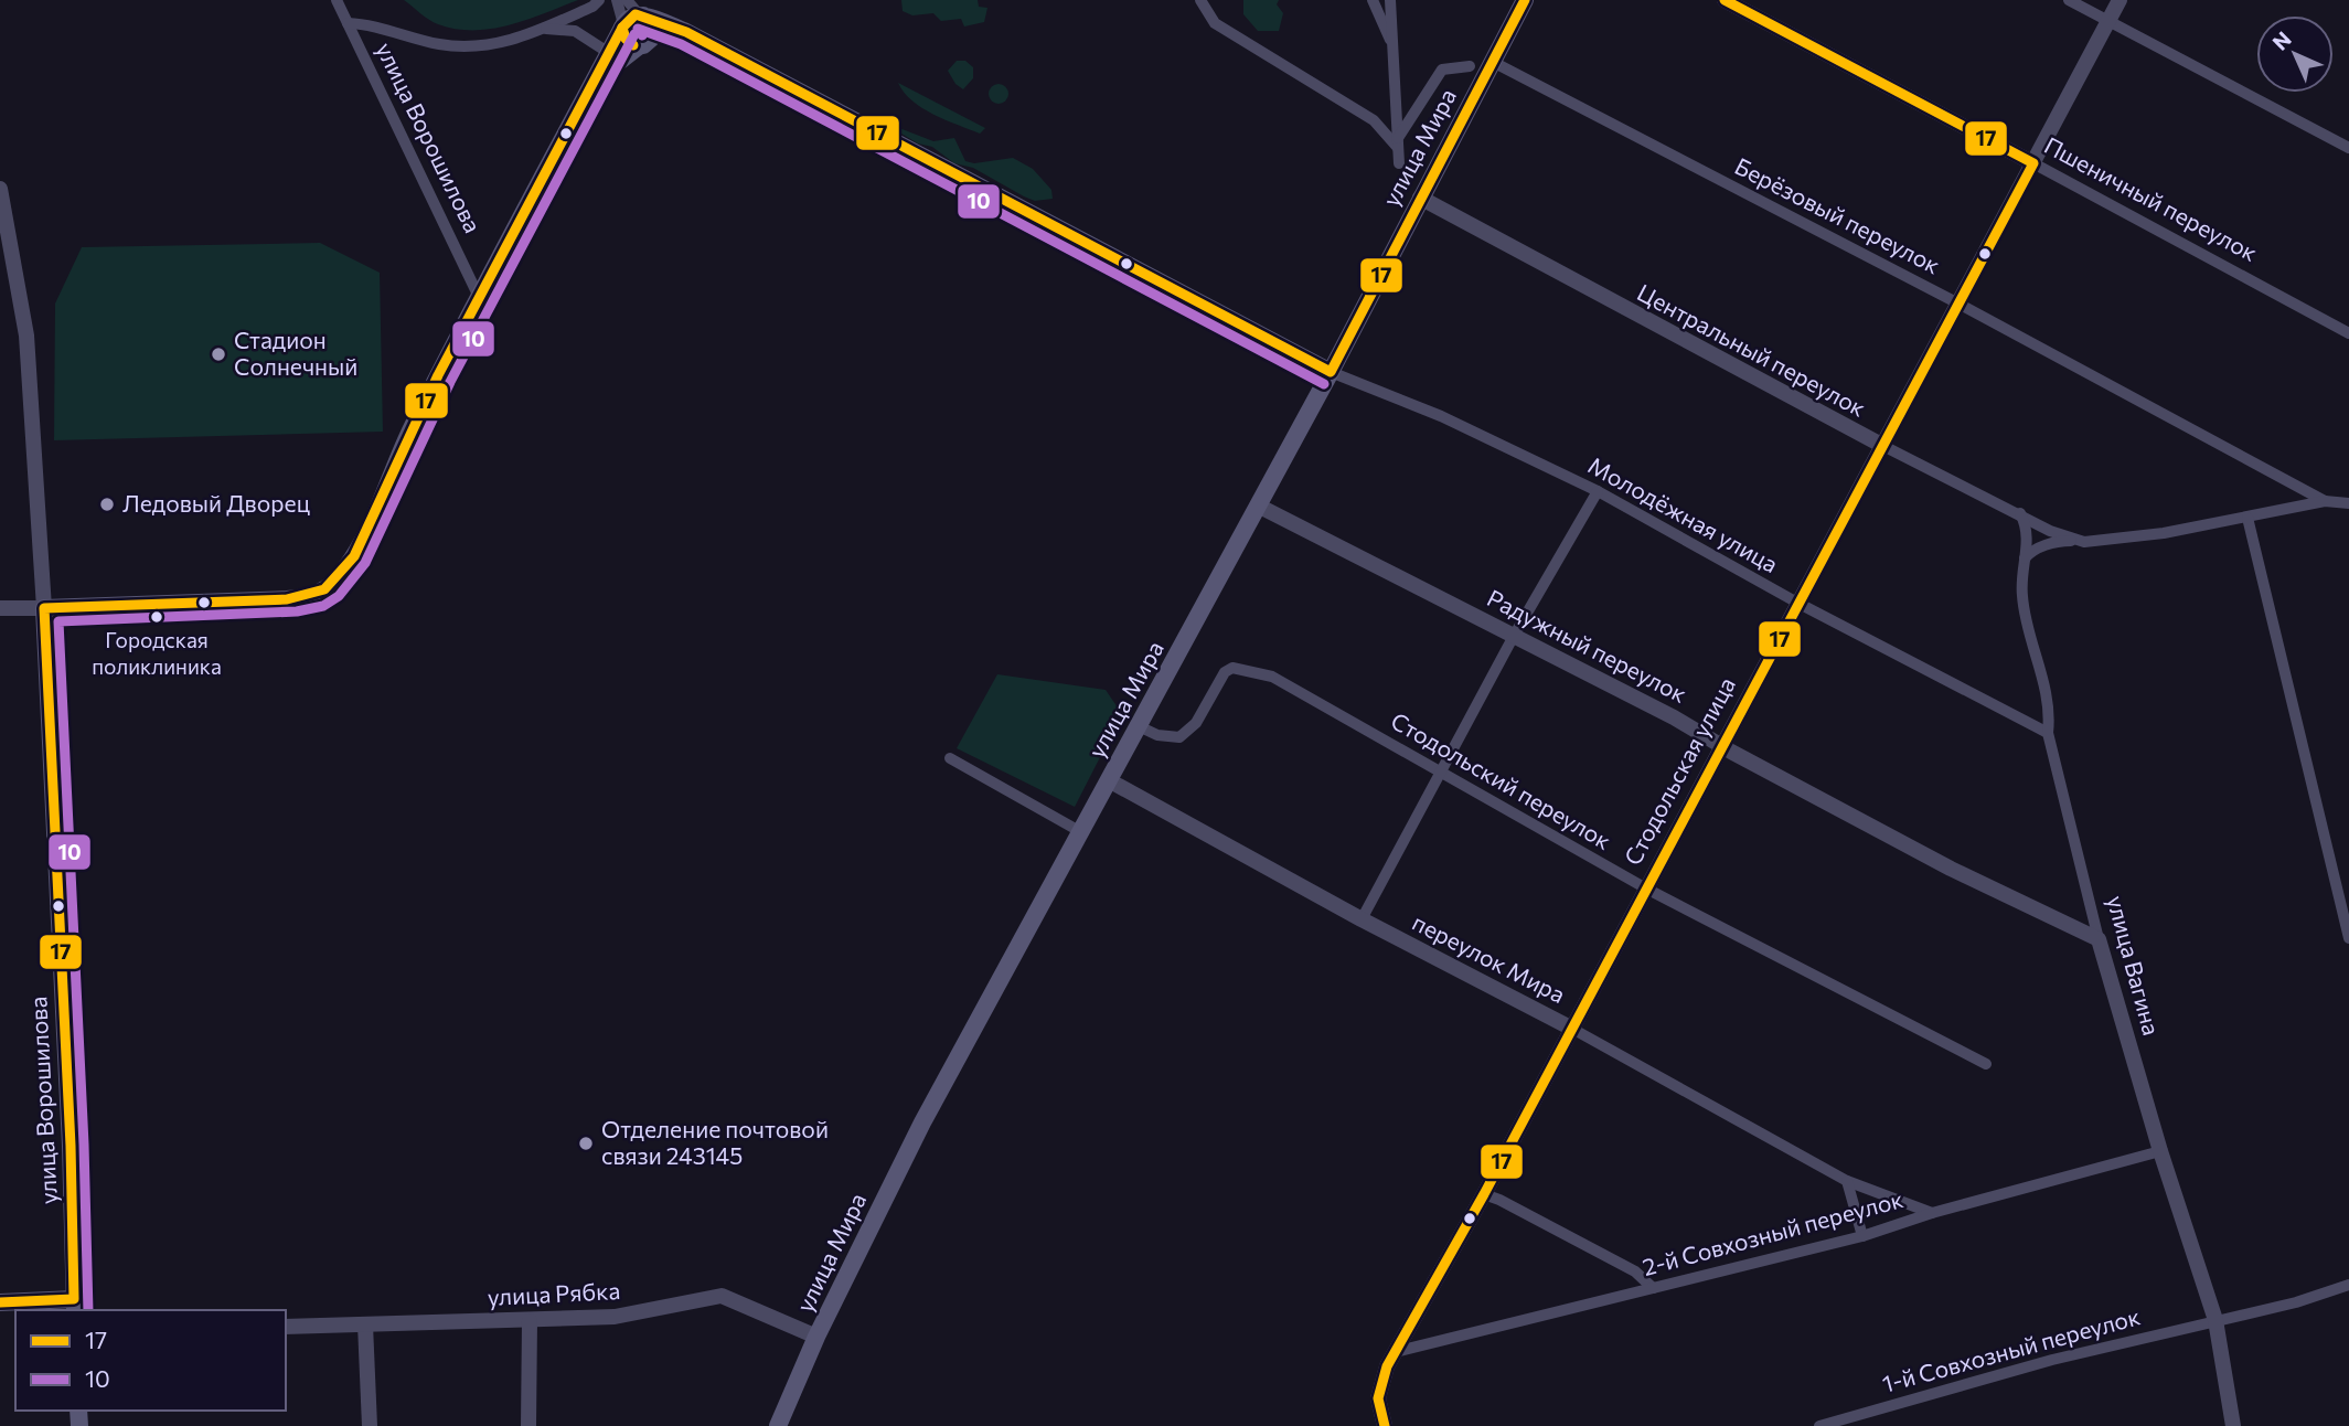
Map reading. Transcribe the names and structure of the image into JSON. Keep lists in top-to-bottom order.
{
  "streets": {
    "main road": ["улица Ворошилова", "улица Мира"],
    "street": [
      "Пшеничный переулок",
      "Берёзовый переулок",
      "Центральный переулок",
      "Молодёжная улица",
      "Радужный переулок",
      "Стодольская улица",
      "Стодольский переулок",
      "переулок Мира",
      "улица Вагина",
      "2-й Совхозный переулок",
      "улица Рябка",
      "1-й Совхозный переулок"
    ]
  },
  "crossings": [
    ["улица Мира", "Берёзовый переулок"],
    ["улица Мира", "Центральный переулок"],
    ["улица Мира", "Молодёжная улица"],
    ["улица Мира", "Радужный переулок"],
    ["улица Мира", "Стодольский переулок"],
    ["улица Мира", "переулок Мира"],
    ["улица Мира", "улица Рябка"],
    ["Пшеничный переулок", "Стодольская улица"],
    ["Берёзовый переулок", "Центральный переулок"],
    ["Берёзовый переулок", "Стодольская улица"],
    ["Центральный переулок", "Стодольская улица"],
    ["Центральный переулок", "улица Вагина"],
    ["Молодёжная улица", "Стодольская улица"],
    ["Молодёжная улица", "улица Вагина"],
    ["Радужный переулок", "Стодольская улица"],
    ["Радужный переулок", "улица Вагина"],
    ["Стодольская улица", "Стодольский переулок"],
    ["Стодольская улица", "переулок Мира"],
    ["Стодольская улица", "2-й Совхозный переулок"],
    ["переулок Мира", "2-й Совхозный переулок"],
    ["улица Вагина", "2-й Совхозный переулок"],
    ["улица Вагина", "1-й Совхозный переулок"]
  ],
  "places": [
    "Стадион Солнечный",
    "Ледовый Дворец",
    "Городская поликлиника",
    "Отделение почтовой связи 243145"
  ],
  "lines": ["transit line 17", "transit line 10"],
  "legend": ["17", "10"],
  "north": "top left"
}
